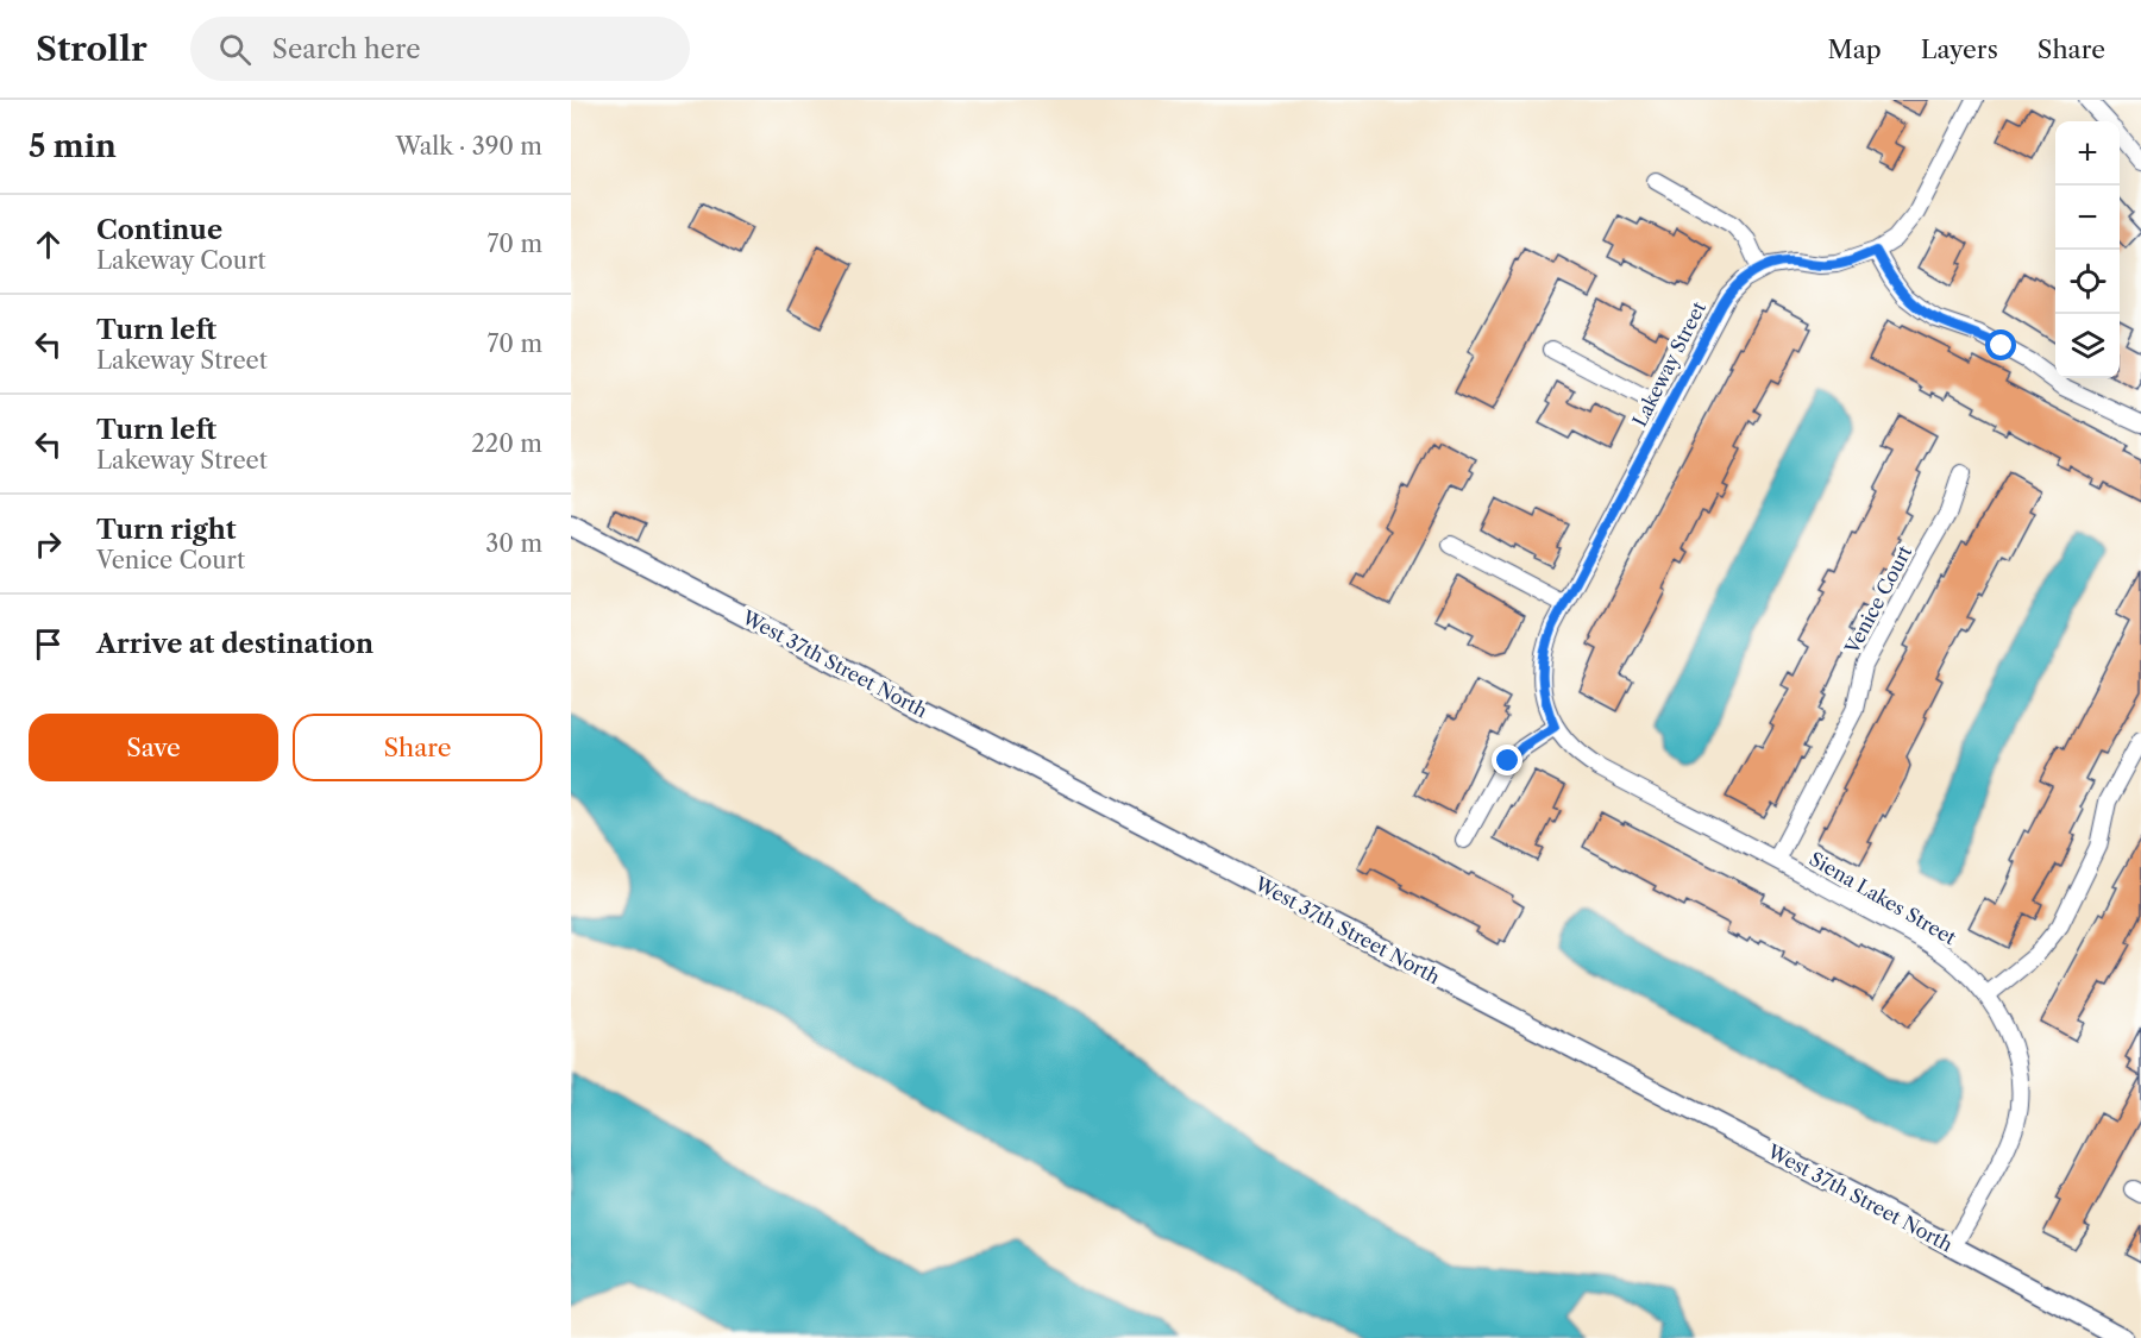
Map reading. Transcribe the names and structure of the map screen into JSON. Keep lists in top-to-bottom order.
{
  "streets": {
    "street": [
      "Lakeway Street",
      "Venice Court",
      "West 37th Street North",
      "Siena Lakes Street"
    ]
  },
  "crossings": [
    ["Lakeway Street", "Siena Lakes Street"],
    ["Venice Court", "Siena Lakes Street"],
    ["West 37th Street North", "Siena Lakes Street"]
  ],
  "page": {
    "header": "Strollr",
    "search": "Search here",
    "nav": ["Map", "Layers", "Share"],
    "heading": ["5 min", "Walk · 390 m"],
    "map_buttons": ["+", "−"],
    "list": [
      ["Continue", "Lakeway Court", "70 m"],
      ["Turn left", "Lakeway Street", "70 m"],
      ["Turn left", "Lakeway Street", "220 m"],
      ["Turn right", "Venice Court", "30 m"],
      "Arrive at destination"
    ],
    "buttons": ["Save", "Share"]
  }
}
